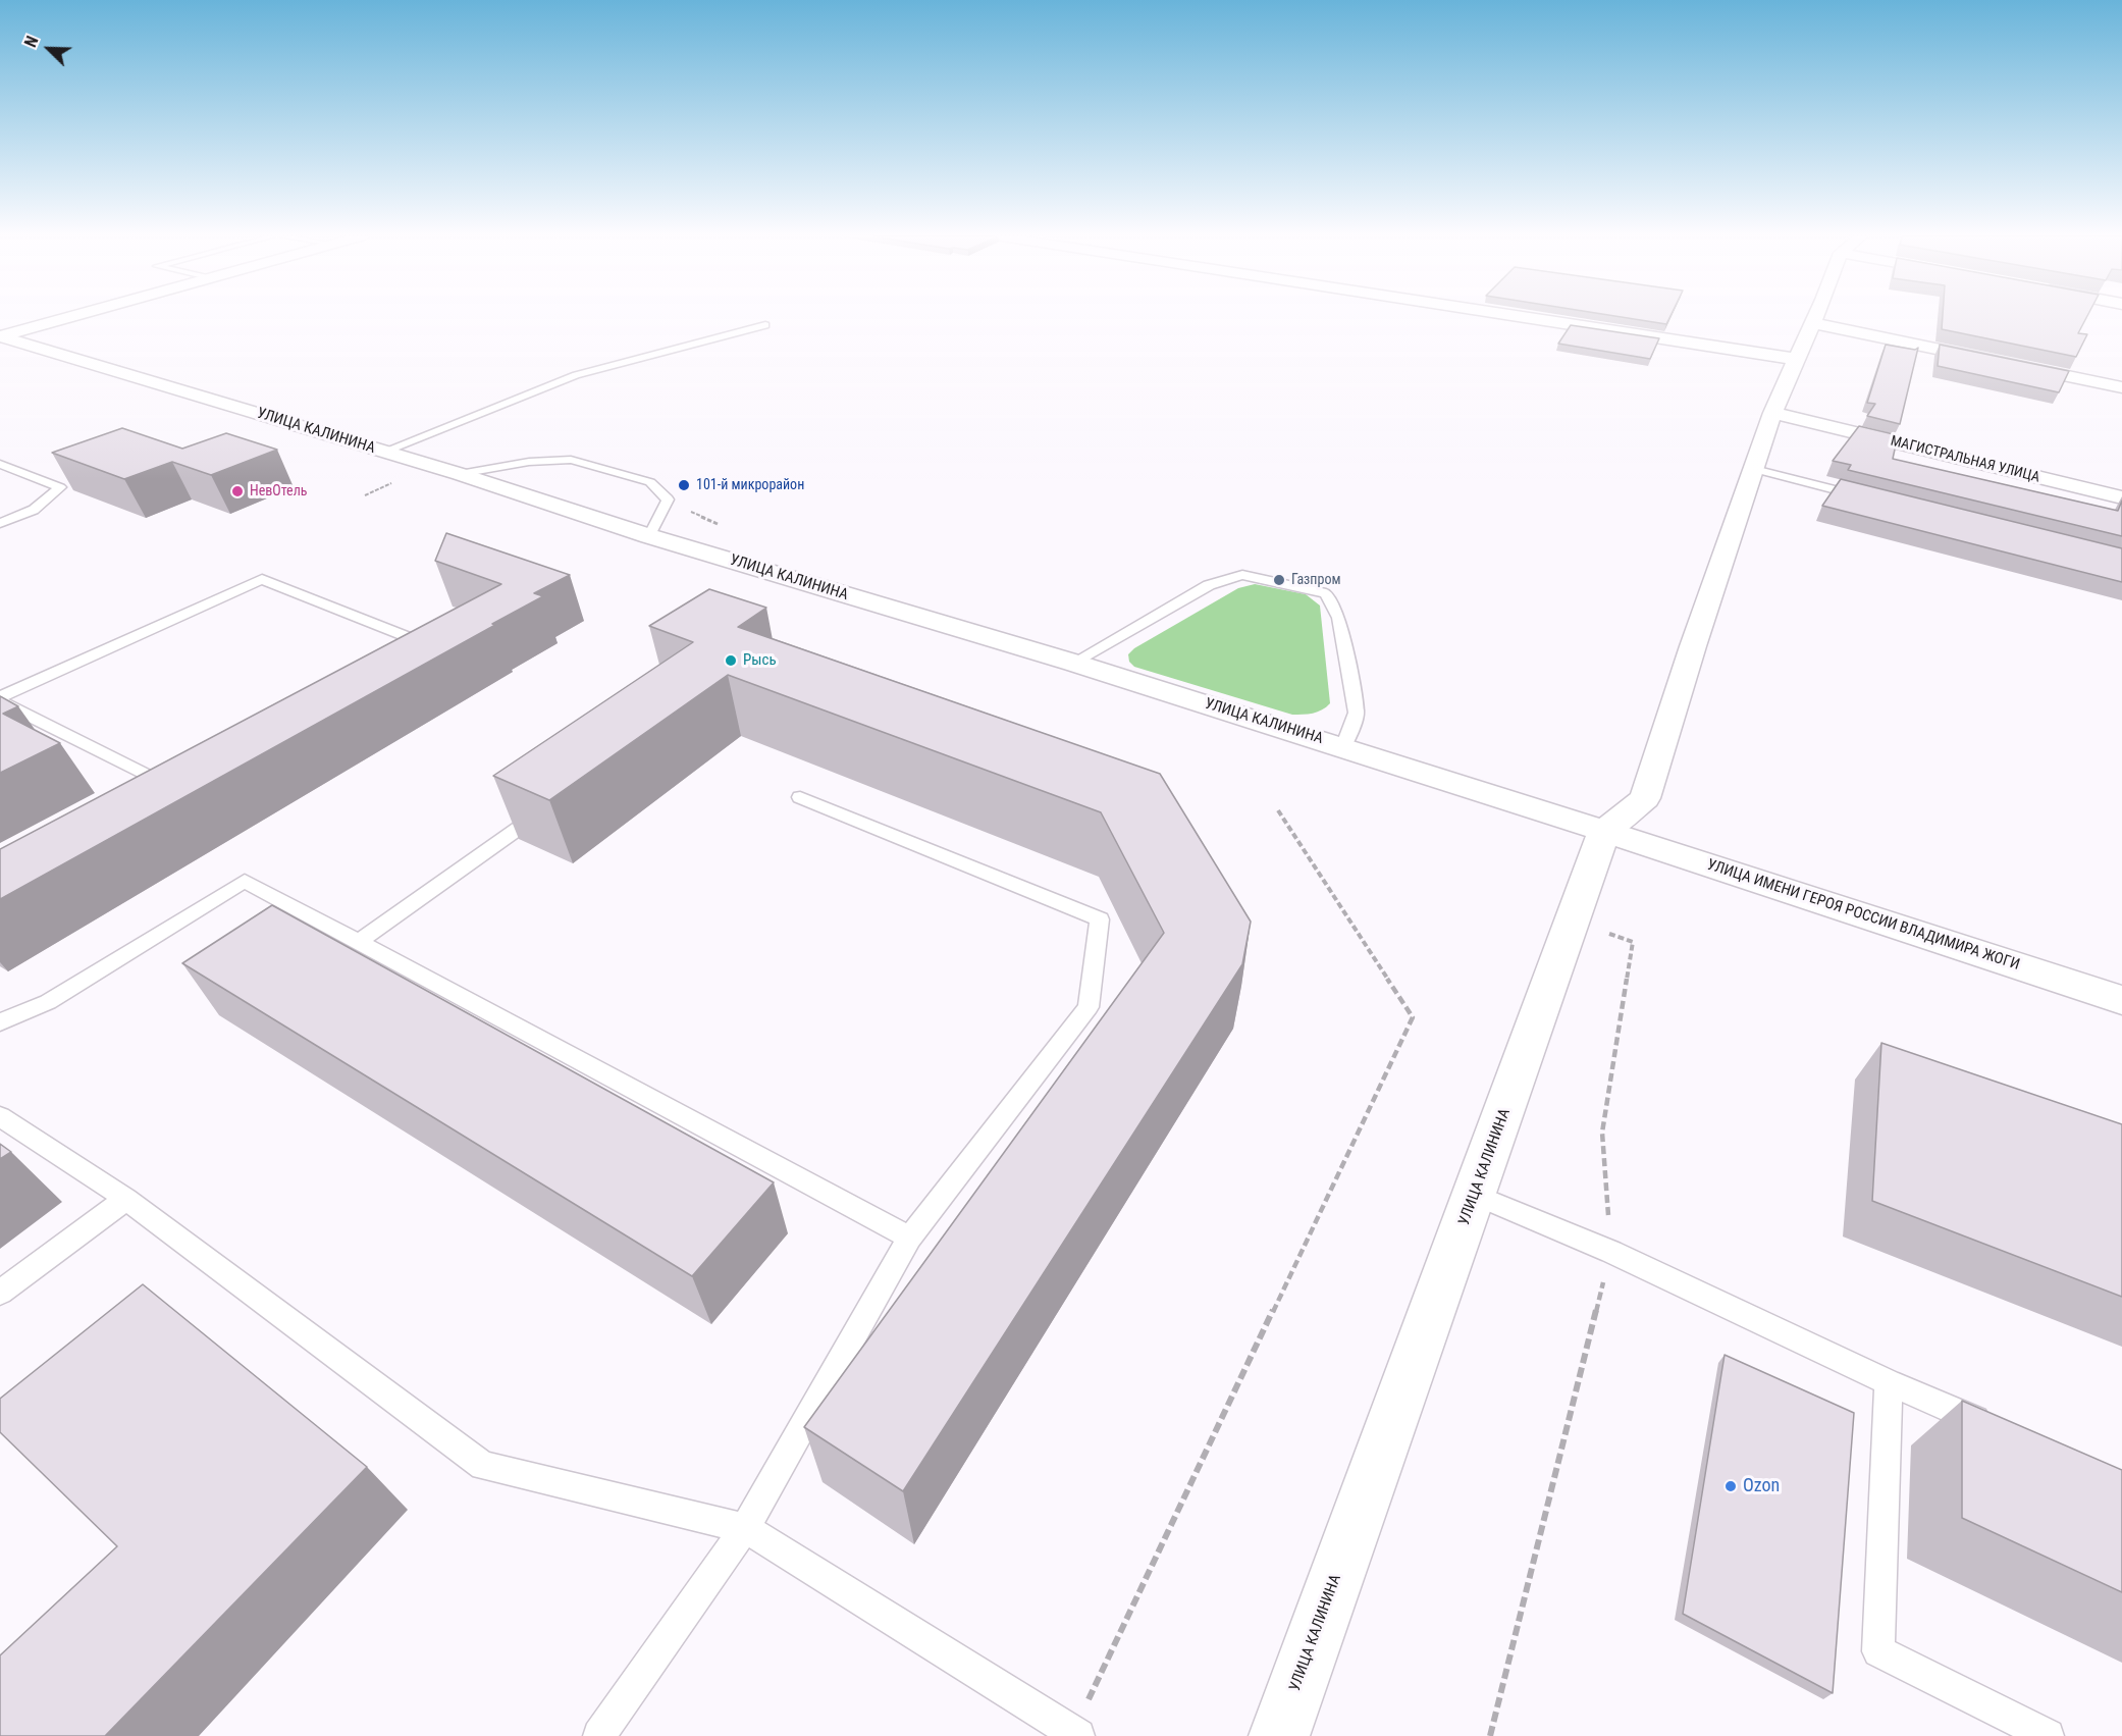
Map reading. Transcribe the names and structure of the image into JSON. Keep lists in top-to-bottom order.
{
  "streets": {
    "street": ["УЛИЦА КАЛИНИНА", "МАГИСТРАЛЬНАЯ УЛИЦА", "УЛИЦА ИМЕНИ ГЕРОЯ РОССИИ ВЛАДИМИРА ЖОГИ"]
  },
  "crossings": [
    ["УЛИЦА КАЛИНИНА", "УЛИЦА ИМЕНИ ГЕРОЯ РОССИИ ВЛАДИМИРА ЖОГИ"]
  ],
  "places": [
    "101-й микрорайон",
    "НевОтель",
    "Газпром",
    "Рысь",
    "Ozon"
  ],
  "north": "top left"
}
